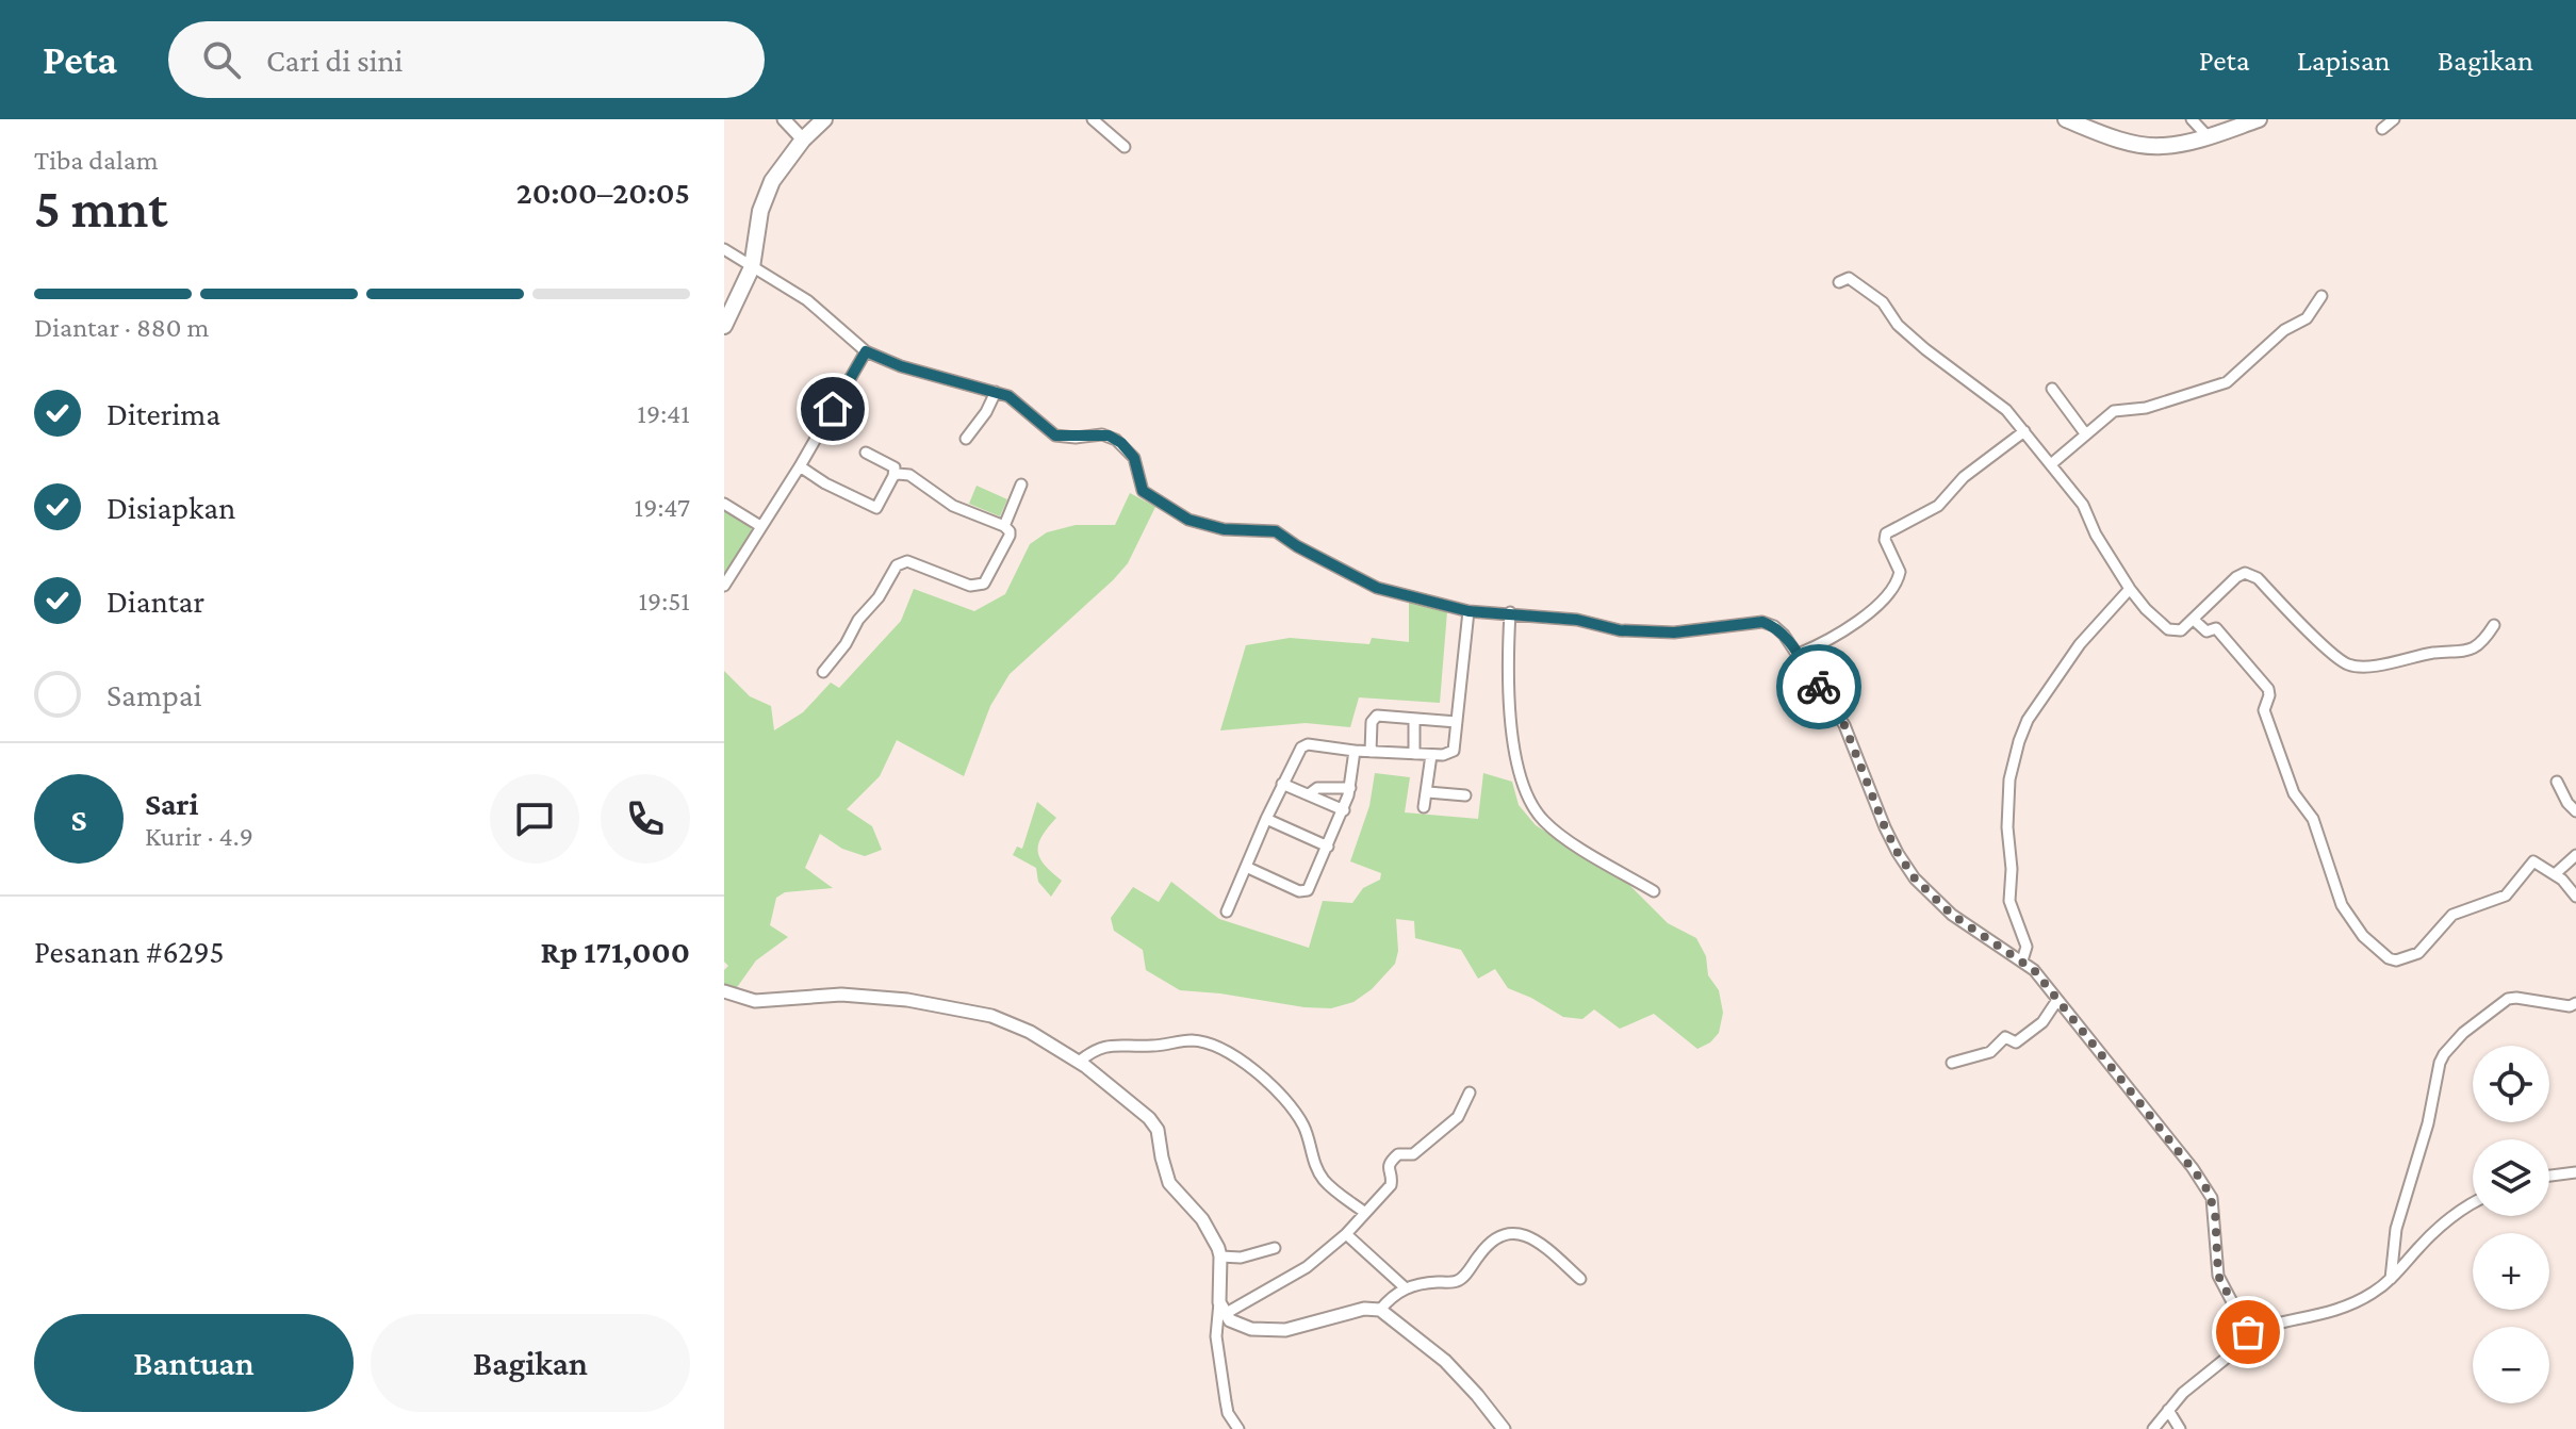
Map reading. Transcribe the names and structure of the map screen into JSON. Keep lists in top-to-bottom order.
{
  "page": {
    "header": "Peta",
    "search": "Cari di sini",
    "nav": ["Peta", "Lapisan", "Bagikan"],
    "heading": ["5 mnt", "Tiba dalam", "20:00–20:05"],
    "panel": [
      "Sari",
      "Kurir · 4.9",
      "Pesanan #6295",
      "Rp 171,000"
    ],
    "bar": "Diantar · 880 m",
    "list": [
      ["Diterima", "19:41"],
      ["Disiapkan", "19:47"],
      ["Diantar", "19:51"],
      "Sampai"
    ],
    "round": "S",
    "map_buttons": ["+", "−"],
    "buttons": ["Bantuan", "Bagikan"]
  }
}
